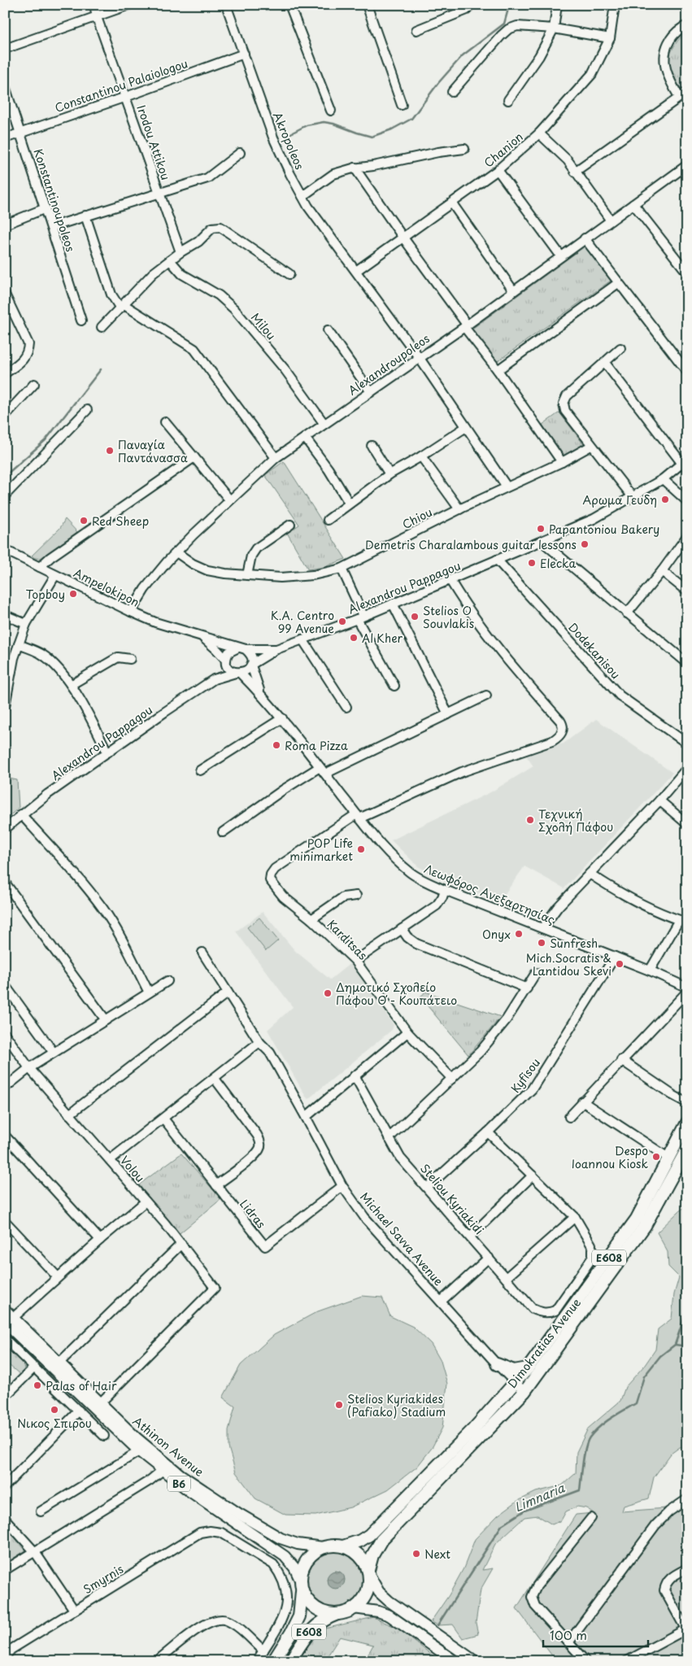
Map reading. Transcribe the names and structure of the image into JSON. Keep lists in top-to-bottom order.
{
  "streets": {
    "highway": ["E608", "Dimokratias Avenue"],
    "main road": ["Athinon Avenue", "B6"],
    "street": [
      "Constantinou Palaiologou",
      "Akropoleos",
      "Irodou Attikou",
      "Chanion",
      "Konstantinoupoleos",
      "Milou",
      "Alexandroupoleos",
      "Chiou",
      "Ampelokipon",
      "Alexandrou Pappagou",
      "Dodekanisou",
      "Λεωφόρος Ανεξαρτησίας",
      "Karditsas",
      "Kyfisou",
      "Volou",
      "Steliou Kyriakidi",
      "Lidras",
      "Michael Savva Avenue",
      "Smyrnis"
    ]
  },
  "crossings": [
    ["Constantinou Palaiologou", "Akropoleos"],
    ["Constantinou Palaiologou", "Irodou Attikou"],
    ["Constantinou Palaiologou", "Konstantinoupoleos"],
    ["Akropoleos", "Chanion"],
    ["Akropoleos", "Alexandroupoleos"],
    ["Akropoleos", "Chiou"],
    ["Milou", "Alexandroupoleos"],
    ["Alexandroupoleos", "Chiou"],
    ["Alexandroupoleos", "Ampelokipon"],
    ["Ampelokipon", "Alexandrou Pappagou"],
    ["Ampelokipon", "Λεωφόρος Ανεξαρτησίας"],
    ["Alexandrou Pappagou", "Dodekanisou"],
    ["Alexandrou Pappagou", "Λεωφόρος Ανεξαρτησίας"],
    ["Λεωφόρος Ανεξαρτησίας", "Karditsas"],
    ["Λεωφόρος Ανεξαρτησίας", "Kyfisou"],
    ["Kyfisou", "Steliou Kyriakidi"],
    ["Volou", "Athinon Avenue"],
    ["Lidras", "Michael Savva Avenue"],
    ["Michael Savva Avenue", "Dimokratias Avenue"],
    ["E608", "Dimokratias Avenue"],
    ["E608", "Athinon Avenue"],
    ["Dimokratias Avenue", "Athinon Avenue"]
  ],
  "water": ["Limnaria"],
  "places": [
    "Παναγία Παντάνασσα",
    "Αρωμα Γευδη",
    "Red Sheep",
    "Papantoniou Bakery",
    "Demetris Charalambous guitar lessons",
    "Elecka",
    "Topboy",
    "Stelios O Souvlakis",
    "K.A. Centro 99 Avenue",
    "Al Kher",
    "Roma Pizza",
    "Τεχνική Σχολή Πάφου",
    "POP Life minimarket",
    "Onyx",
    "Sunfresh",
    "Mich.Socratis & Lantidou Skevi",
    "Δημοτικό Σχολείο Πάφου Θ΄ - Κουπάτειο",
    "Despo Ioannou Kiosk",
    "Palas of Hair",
    "Stelios Kyriakides (Pafiako) Stadium",
    "Νικος Σπιρου",
    "Next"
  ],
  "scale_bar": "100 m"
}
